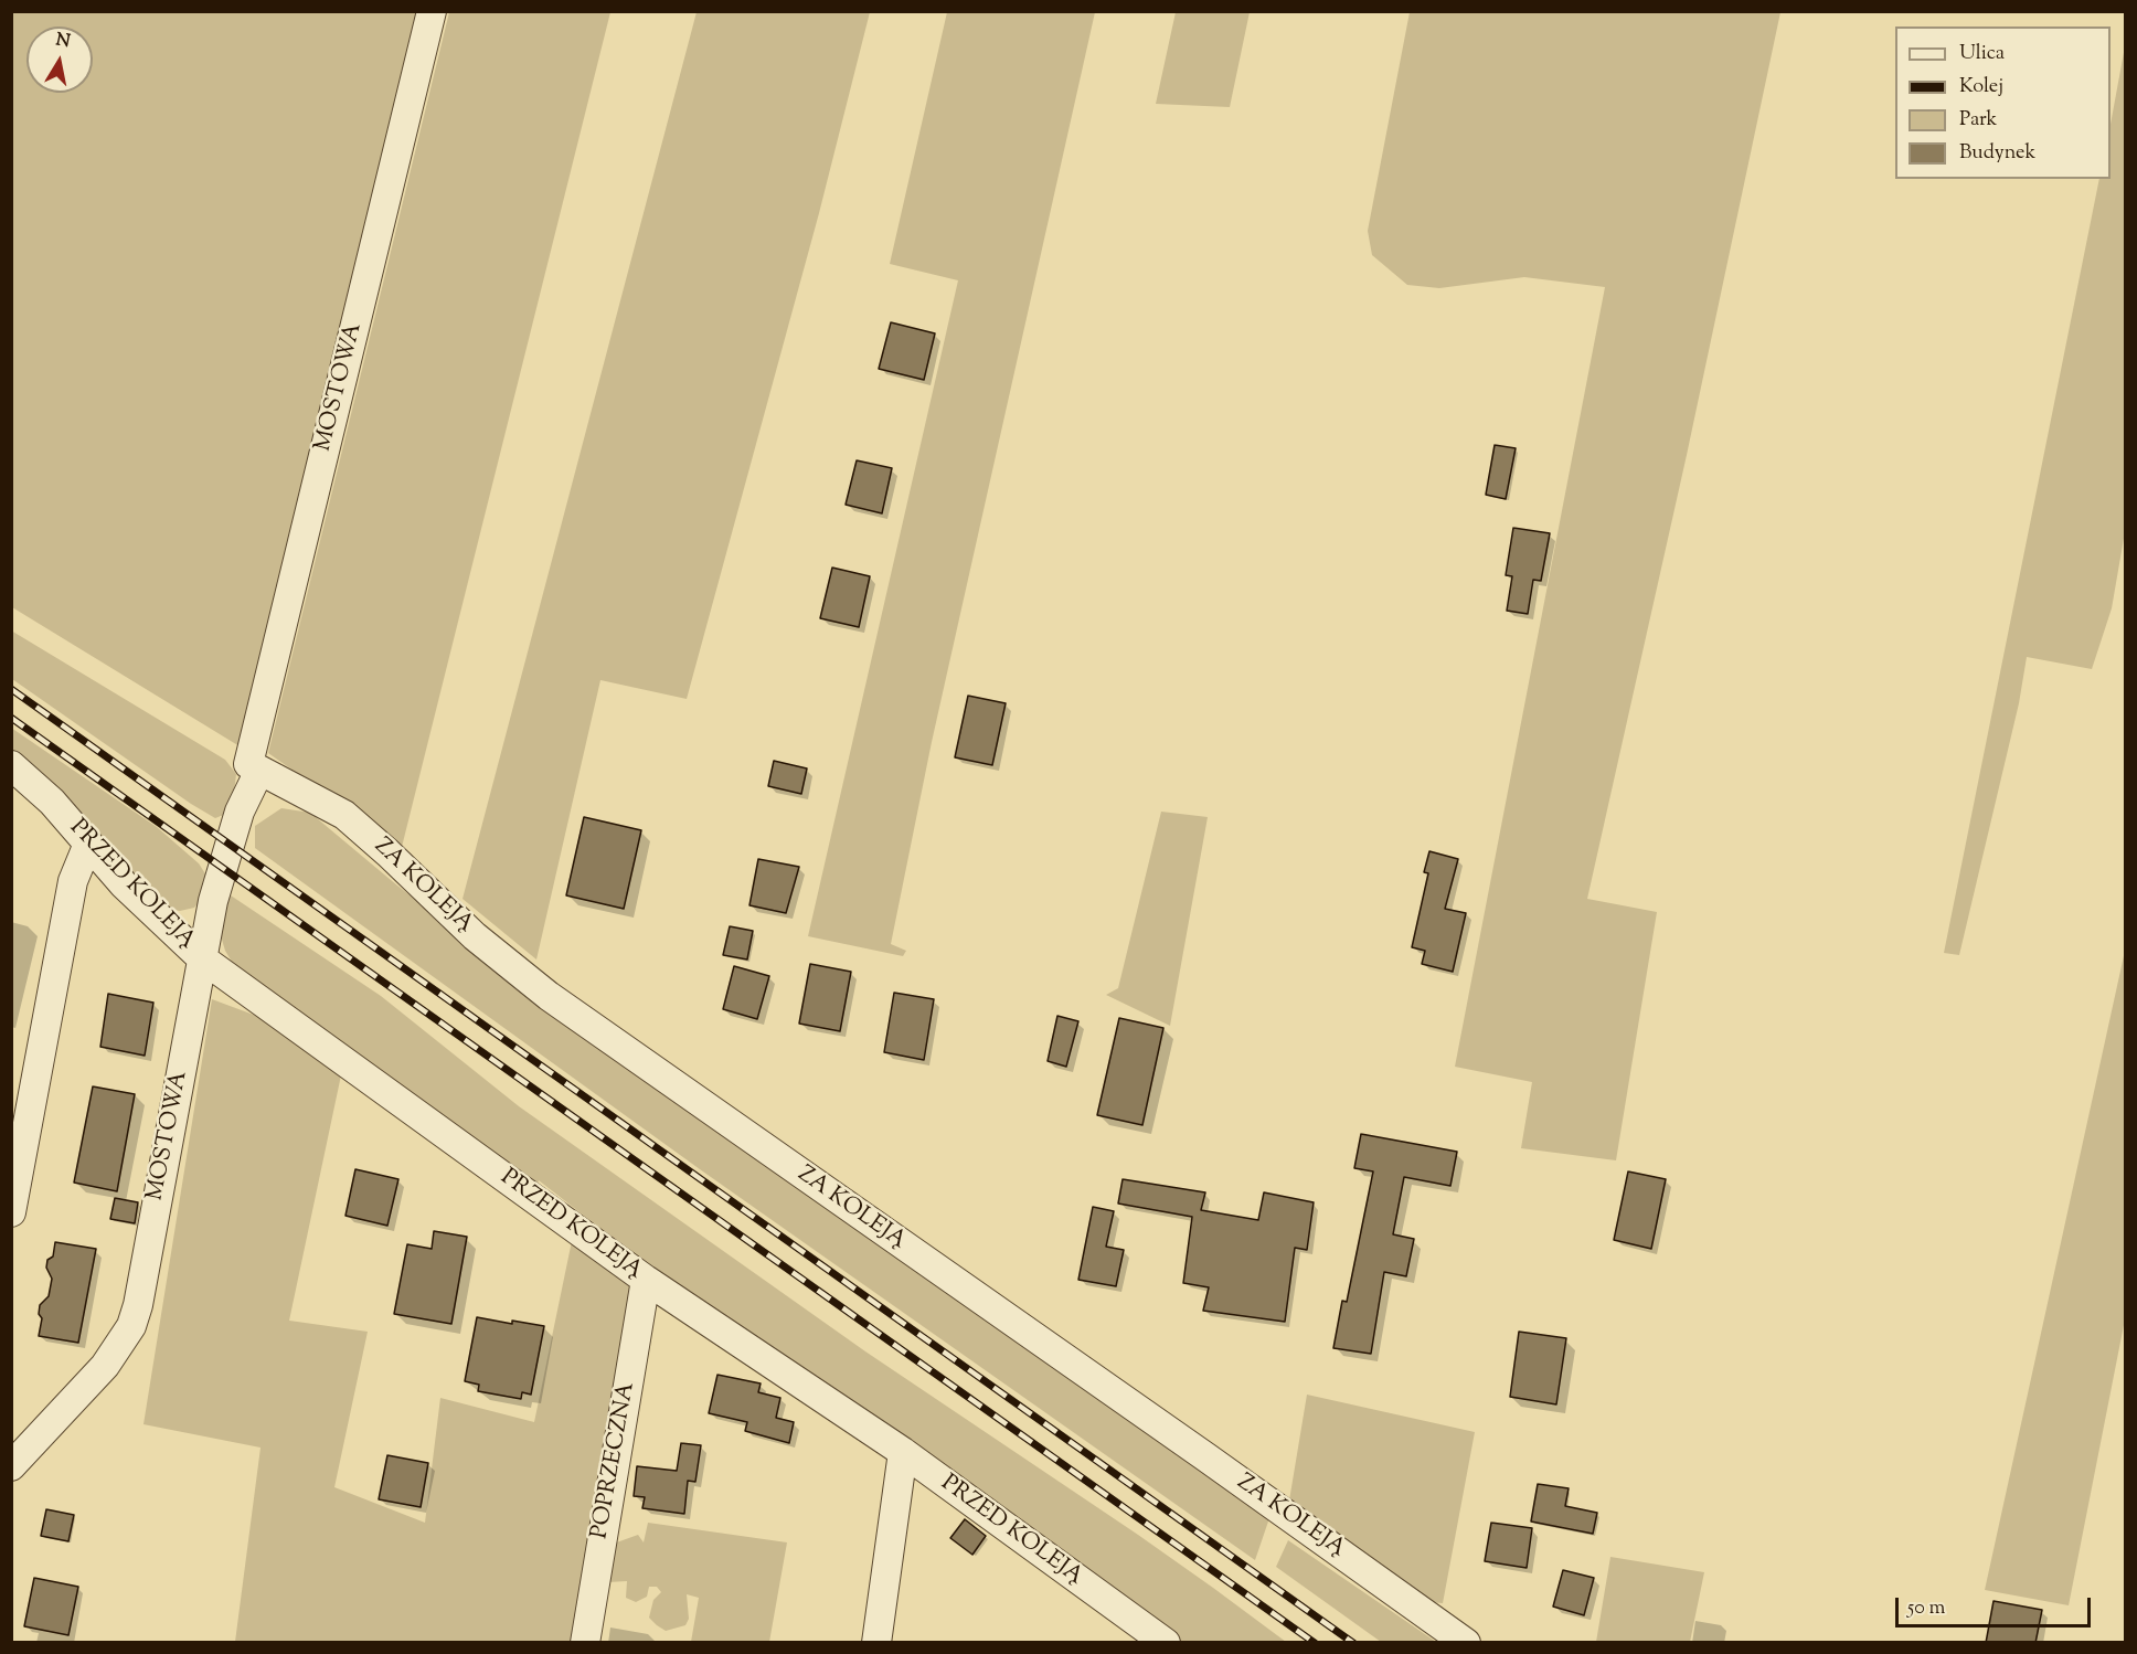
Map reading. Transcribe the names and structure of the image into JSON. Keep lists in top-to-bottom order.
{
  "streets": {
    "street": [
      "MOSTOWA",
      "PRZED KOLEJĄ",
      "ZA KOLEJĄ",
      "POPRZECZNA"
    ]
  },
  "crossings": [
    ["MOSTOWA", "PRZED KOLEJĄ"],
    ["MOSTOWA", "ZA KOLEJĄ"],
    ["PRZED KOLEJĄ", "POPRZECZNA"]
  ],
  "legend": [
    "Ulica",
    "Kolej",
    "Park",
    "Budynek"
  ],
  "scale_bar": "50 m",
  "north": "top"
}
